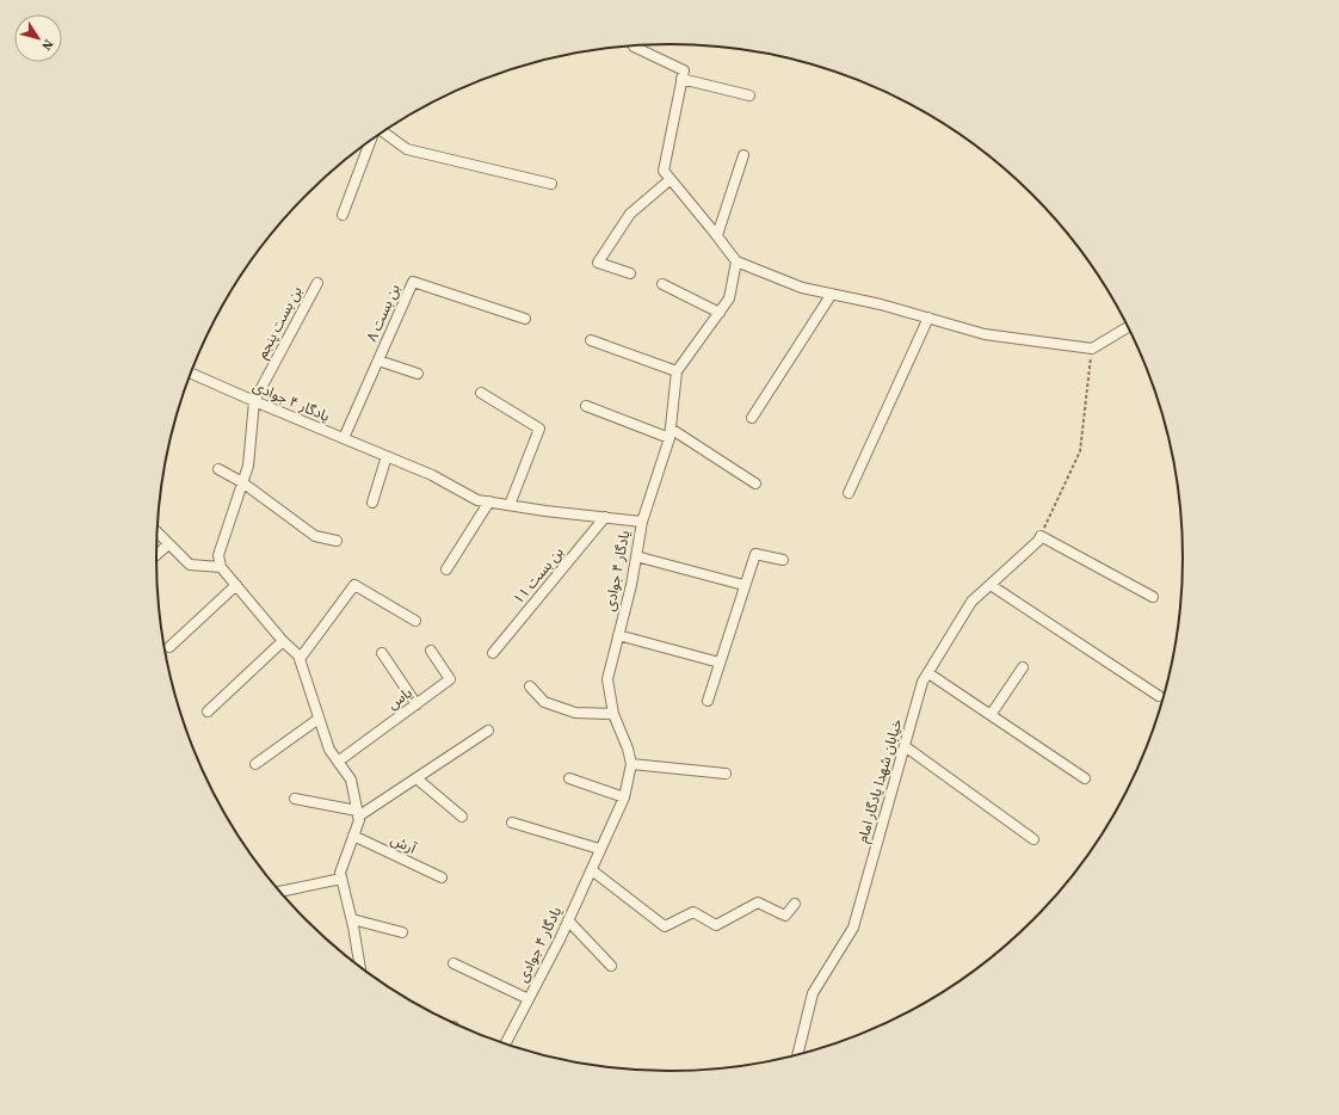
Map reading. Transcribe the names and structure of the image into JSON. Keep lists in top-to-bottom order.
{
  "streets": {
    "street": [
      "بن بست ۸",
      "بن بست پنجم",
      "یادگار ۴ جوادی",
      "بن بست ۱۱",
      "یاس",
      "خیابان شهدا یادگار امام",
      "آرش"
    ]
  },
  "crossings": [
    ["بن بست ۸", "یادگار ۴ جوادی"],
    ["بن بست پنجم", "یادگار ۴ جوادی"],
    ["یادگار ۴ جوادی", "بن بست ۱۱"]
  ],
  "north": "bottom right"
}
